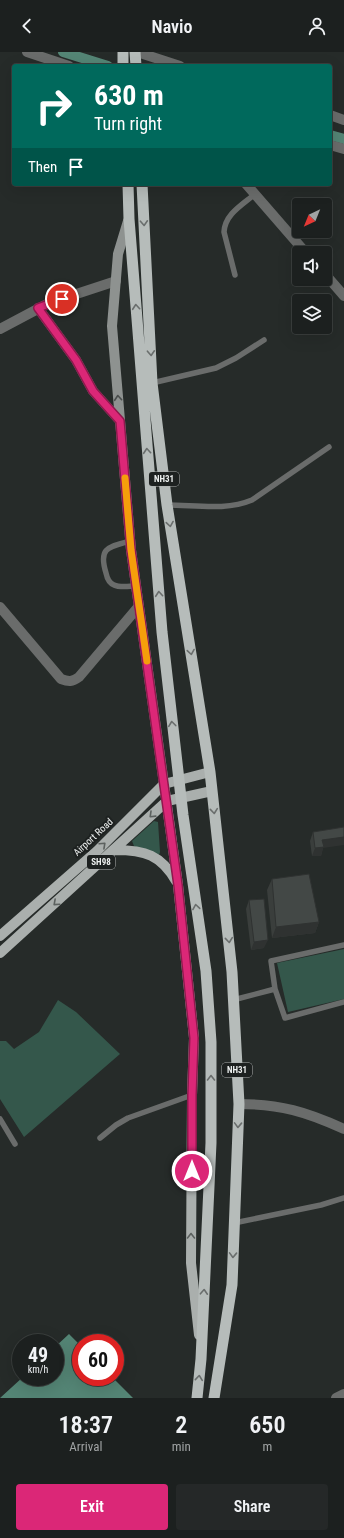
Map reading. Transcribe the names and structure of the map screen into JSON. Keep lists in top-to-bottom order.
{
  "streets": {
    "highway": ["NH31"],
    "main road": ["Airport Road", "SH98"]
  },
  "north": "bottom left",
  "page": {
    "header": "Navio",
    "turn": ["630 m", "Turn right"],
    "then": "Then",
    "speed": "49 km/h",
    "limit": "60",
    "eta": [
      "18:37",
      "Arrival",
      "2",
      "min",
      "650",
      "m"
    ],
    "buttons": ["Exit", "Share"]
  }
}
